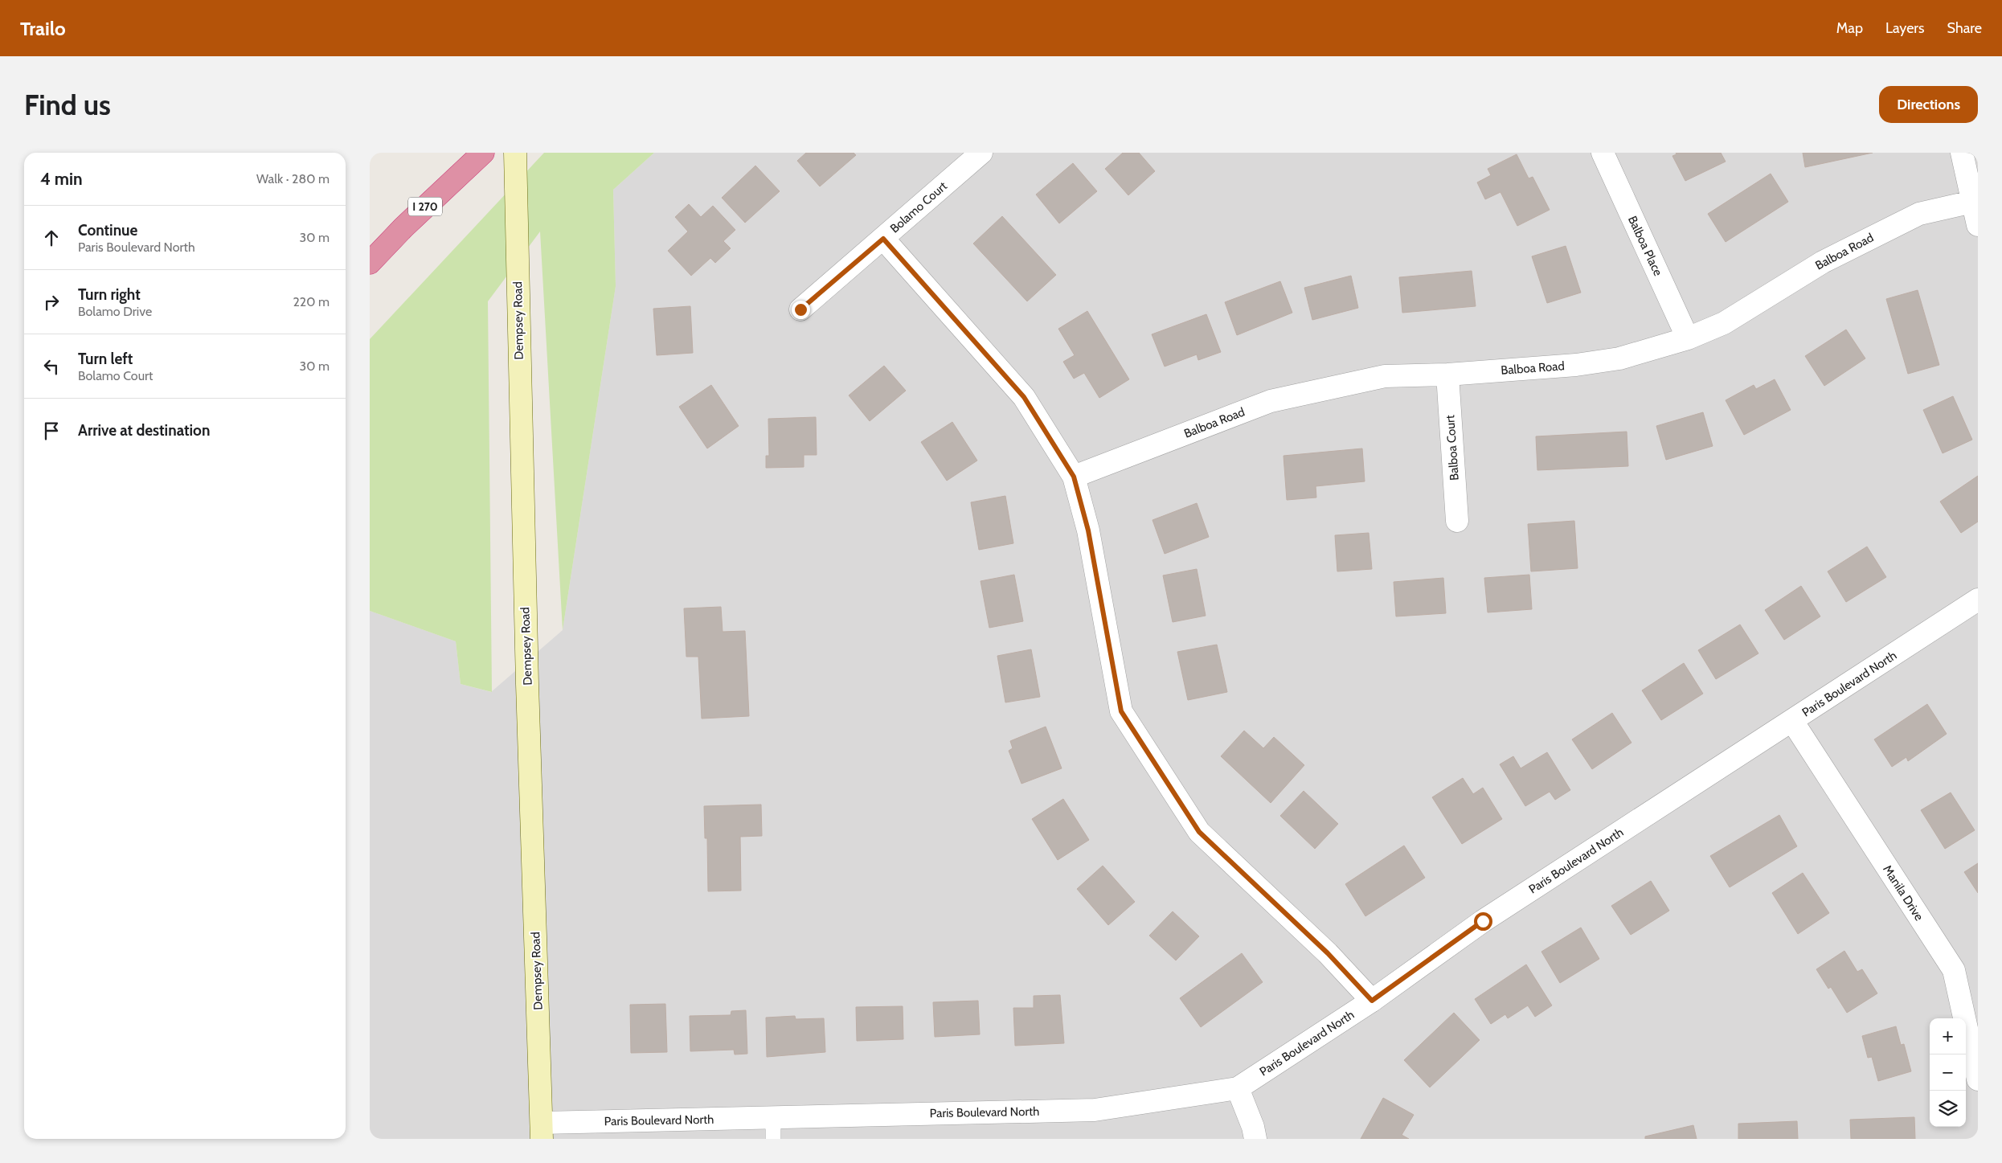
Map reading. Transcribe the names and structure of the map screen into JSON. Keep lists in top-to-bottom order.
{
  "streets": {
    "highway": ["I 270"],
    "main road": ["Dempsey Road"],
    "street": [
      "Bolamo Court",
      "Balboa Place",
      "Balboa Road",
      "Balboa Court",
      "Paris Boulevard North",
      "Manila Drive"
    ]
  },
  "crossings": [
    ["Balboa Place", "Balboa Road"],
    ["Balboa Road", "Balboa Court"],
    ["Dempsey Road", "Paris Boulevard North"],
    ["Paris Boulevard North", "Manila Drive"]
  ],
  "page": {
    "header": "Trailo",
    "nav": ["Map", "Layers", "Share"],
    "buttons": "Directions",
    "title": "Find us",
    "heading": ["4 min", "Walk · 280 m"],
    "list": [
      ["Continue", "Paris Boulevard North", "30 m"],
      ["Turn right", "Bolamo Drive", "220 m"],
      ["Turn left", "Bolamo Court", "30 m"],
      "Arrive at destination"
    ],
    "map_buttons": ["+", "−"]
  }
}
